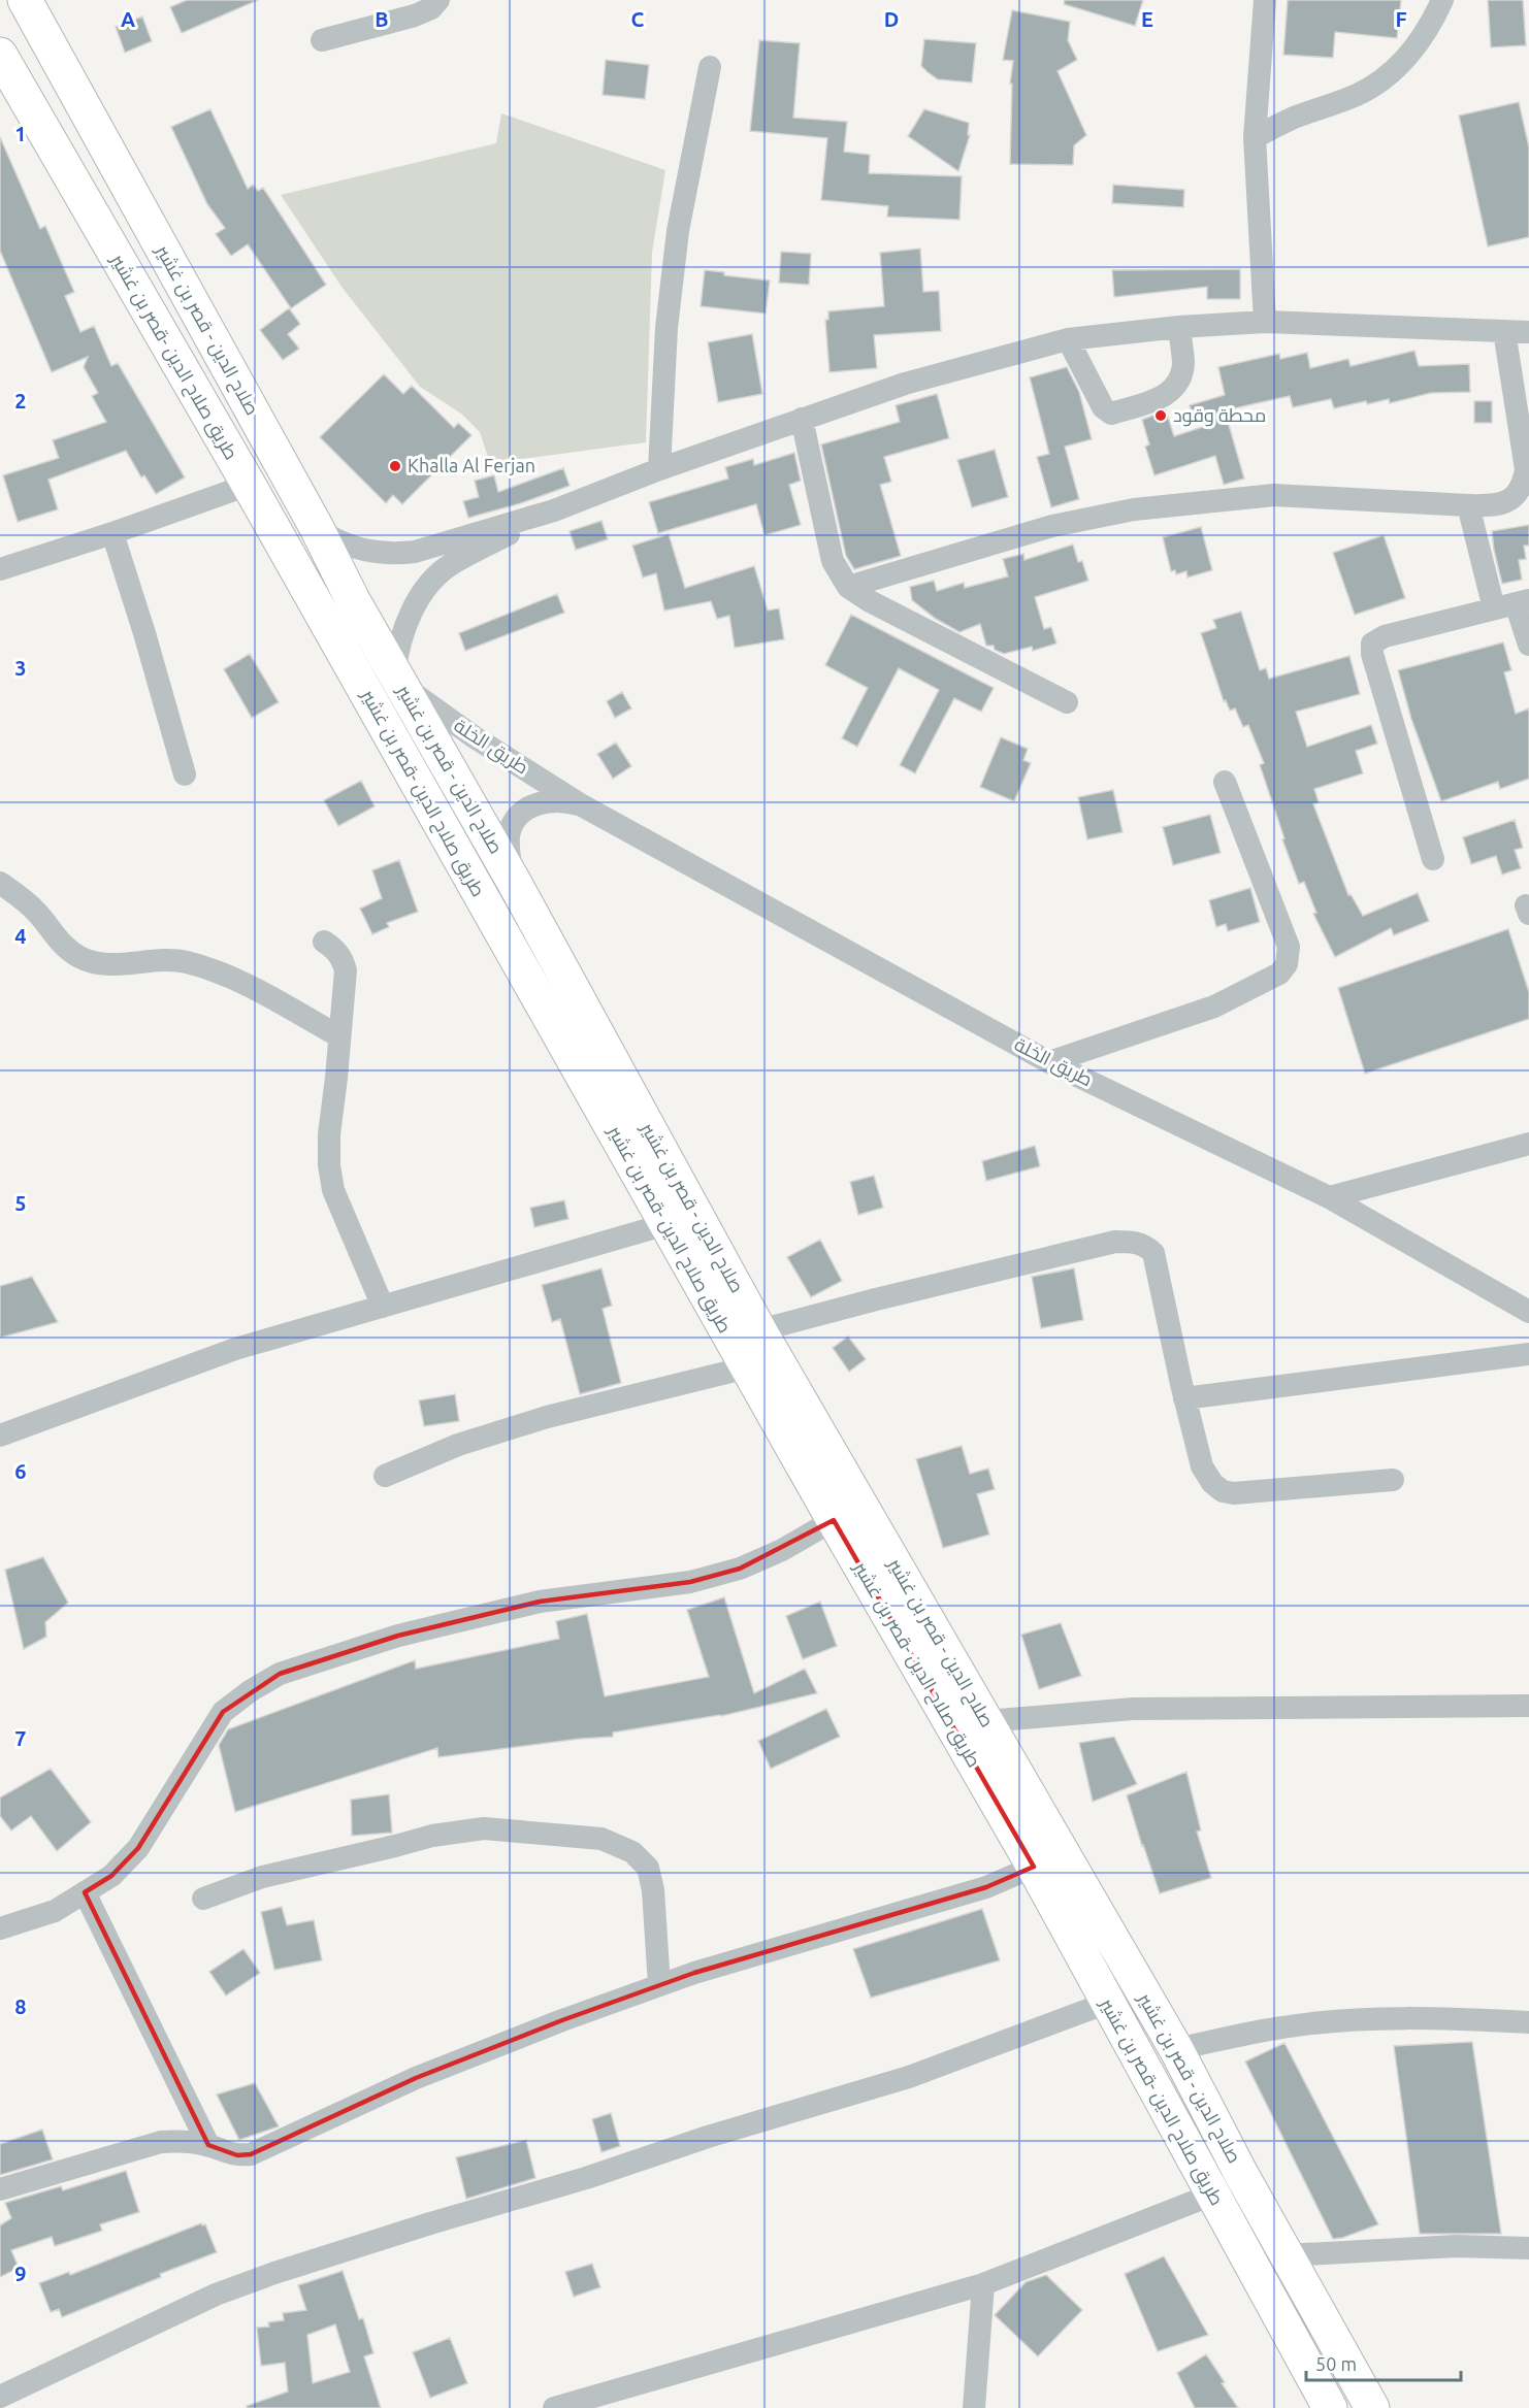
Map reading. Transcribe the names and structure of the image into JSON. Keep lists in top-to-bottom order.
{
  "streets": {
    "highway": ["صلاح الدين - قصر بن غشير", "طريق صلاح الدين -قصر بن غشير"],
    "street": ["طريق الخلة"]
  },
  "crossings": [
    ["صلاح الدين - قصر بن غشير", "طريق الخلة"]
  ],
  "places": ["محطة وقود", "Khalla Al Ferjan"],
  "scale_bar": "50 m",
  "grid": {
    "columns": [
      "A",
      "B",
      "C",
      "D",
      "E",
      "F"
    ],
    "rows": [
      "1",
      "2",
      "3",
      "4",
      "5",
      "6",
      "7",
      "8",
      "9"
    ]
  }
}
